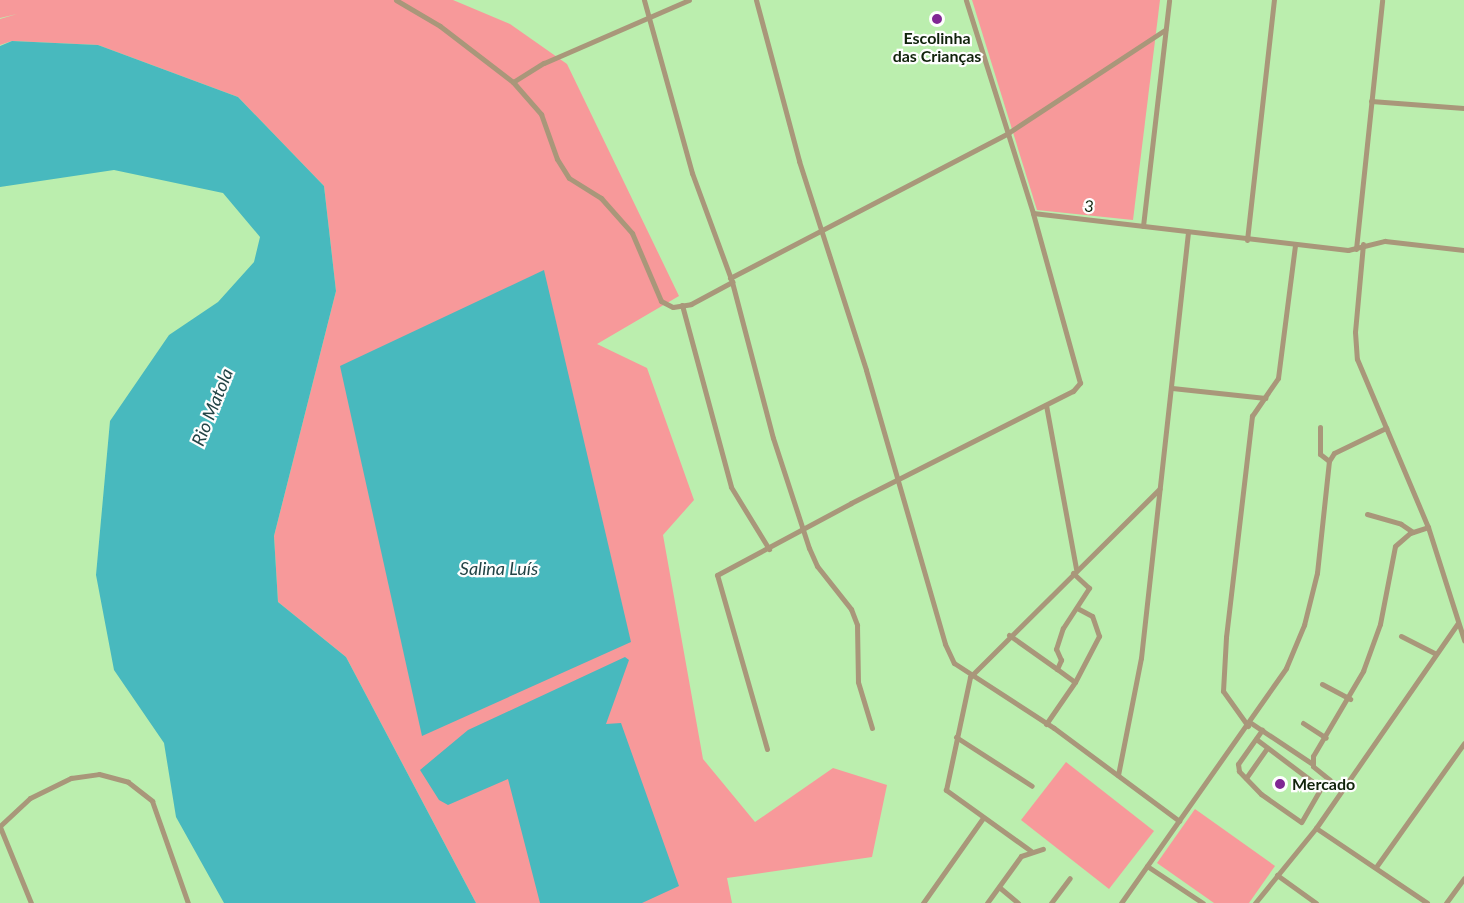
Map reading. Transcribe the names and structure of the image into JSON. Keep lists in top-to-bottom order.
{
  "streets": {
    "street": ["3"]
  },
  "water": ["Rio Matola", "Salina Luís"],
  "places": ["Escolinha das Crianças", "Mercado"]
}
